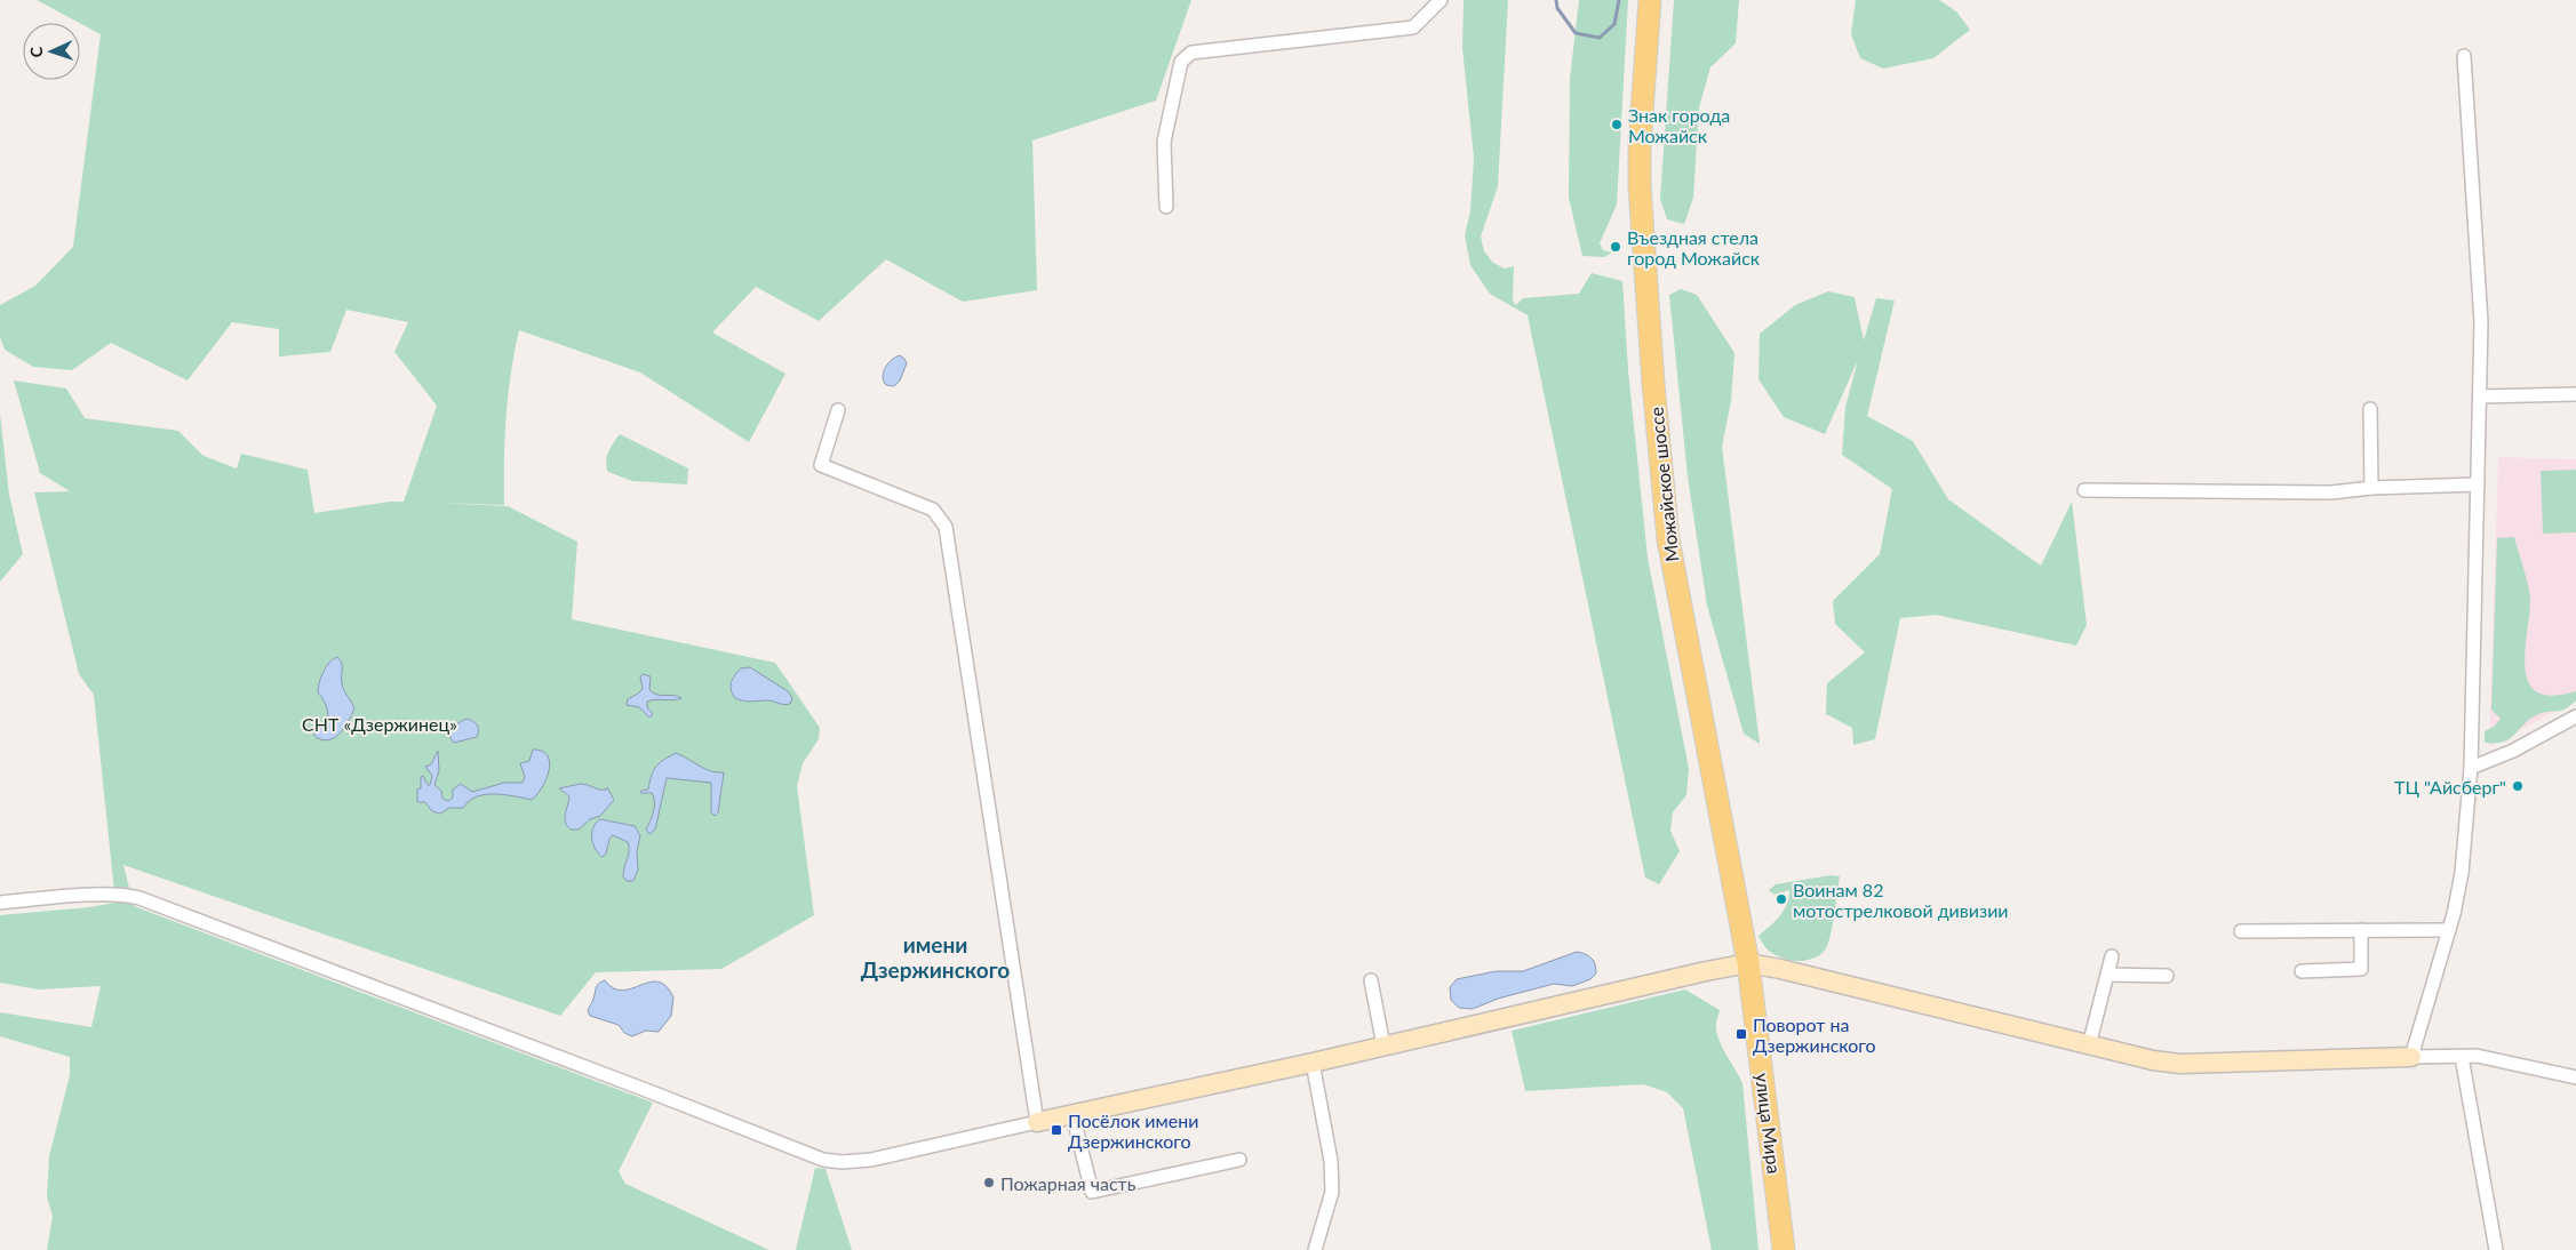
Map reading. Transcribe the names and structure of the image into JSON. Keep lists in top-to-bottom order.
{
  "streets": {
    "main road": ["Можайское шоссе", "улица Мира"]
  },
  "crossings": [
    ["Можайское шоссе", "улица Мира"]
  ],
  "districts": ["имени Дзержинского"],
  "parks": ["СНТ «Дзержинец»"],
  "places": {
    "other": [
      "Знак города Можайск",
      "Въездная стела город Можайск",
      "ТЦ \"Айсберг\"",
      "Воинам 82 мотострелковой дивизии",
      "Пожарная часть"
    ],
    "transit": ["Поворот на Дзержинского", "Посёлок имени Дзержинского"]
  },
  "north": "left"
}
